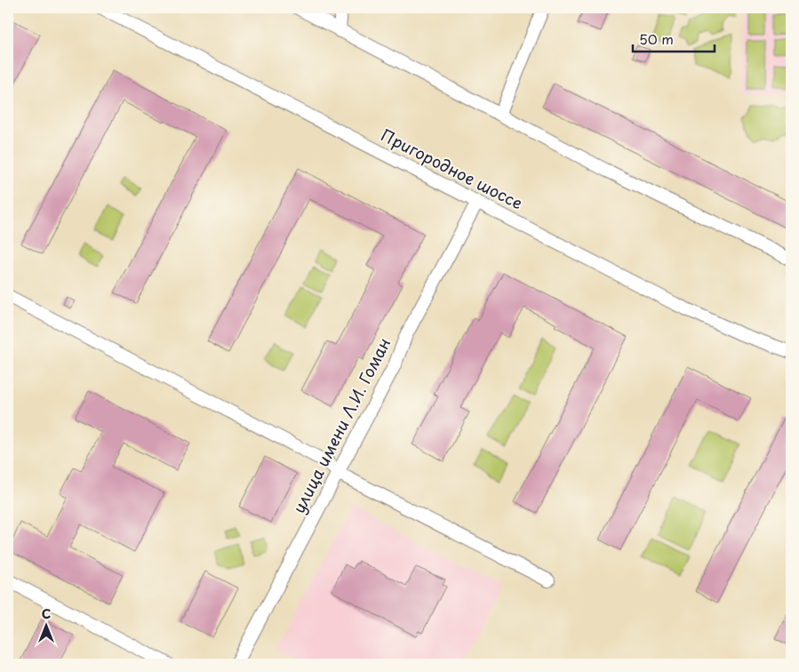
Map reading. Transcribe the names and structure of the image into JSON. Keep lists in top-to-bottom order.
{
  "streets": {
    "street": ["Пригородное шоссе", "улица имени Л.И. Гоман"]
  },
  "crossings": [
    ["Пригородное шоссе", "улица имени Л.И. Гоман"]
  ],
  "scale_bar": "50 m",
  "north": "top"
}
